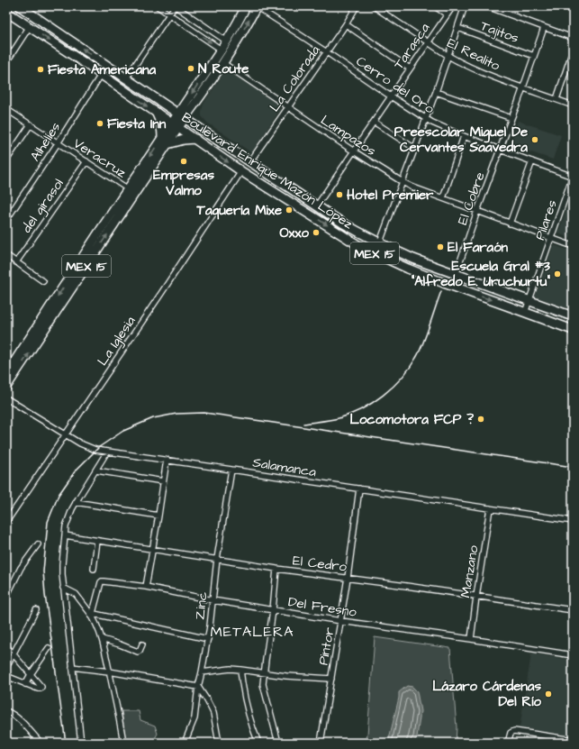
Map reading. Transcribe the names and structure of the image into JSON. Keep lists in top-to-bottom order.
{
  "streets": {
    "main road": ["Boulevard Enrique Mazón López", "MEX 15"],
    "street": [
      "Tajitos",
      "Tarasca",
      "El Realito",
      "La Colorada",
      "Cerro del Oro",
      "Lampazos",
      "Alhelíes",
      "Veracruz",
      "El Cobre",
      "del girasol",
      "Pilares",
      "La Iglesia",
      "Salamanca",
      "El Cedro",
      "Manzano",
      "Zinc",
      "Del Fresno",
      "Pintor"
    ]
  },
  "crossings": [
    ["Tajitos", "El Cobre"],
    ["Tarasca", "El Realito"],
    ["Tarasca", "Cerro del Oro"],
    ["Tarasca", "Lampazos"],
    ["Tarasca", "Boulevard Enrique Mazón López"],
    ["El Realito", "El Cobre"],
    ["La Colorada", "Cerro del Oro"],
    ["La Colorada", "Lampazos"],
    ["La Colorada", "Boulevard Enrique Mazón López"],
    ["Cerro del Oro", "El Cobre"],
    ["Cerro del Oro", "Pilares"],
    ["Lampazos", "El Cobre"],
    ["Lampazos", "Pilares"],
    ["Alhelíes", "Veracruz"],
    ["Alhelíes", "Boulevard Enrique Mazón López"],
    ["Veracruz", "del girasol"],
    ["Veracruz", "MEX 15"],
    ["Boulevard Enrique Mazón López", "El Cobre"],
    ["Boulevard Enrique Mazón López", "Pilares"],
    ["Boulevard Enrique Mazón López", "MEX 15"],
    ["Boulevard Enrique Mazón López", "La Iglesia"],
    ["La Iglesia", "Salamanca"],
    ["Salamanca", "Manzano"],
    ["Salamanca", "Zinc"],
    ["Salamanca", "Pintor"],
    ["El Cedro", "Manzano"],
    ["El Cedro", "Zinc"],
    ["El Cedro", "Pintor"],
    ["Manzano", "Del Fresno"],
    ["Zinc", "Del Fresno"],
    ["Del Fresno", "Pintor"]
  ],
  "districts": ["METALERA"],
  "places": [
    "N Route",
    "Fiesta Americana",
    "Fiesta Inn",
    "Preescolar Miguel De Cervantes Saavedra",
    "Empresas Valmo",
    "Hotel Premier",
    "Taquería Mixe",
    "Oxxo",
    "El Faraón",
    "Escuela Gral #3 \"Alfredo E. Uruchurtu\"",
    "Locomotora FCP ?",
    "Lázaro Cárdenas Del Río"
  ]
}
